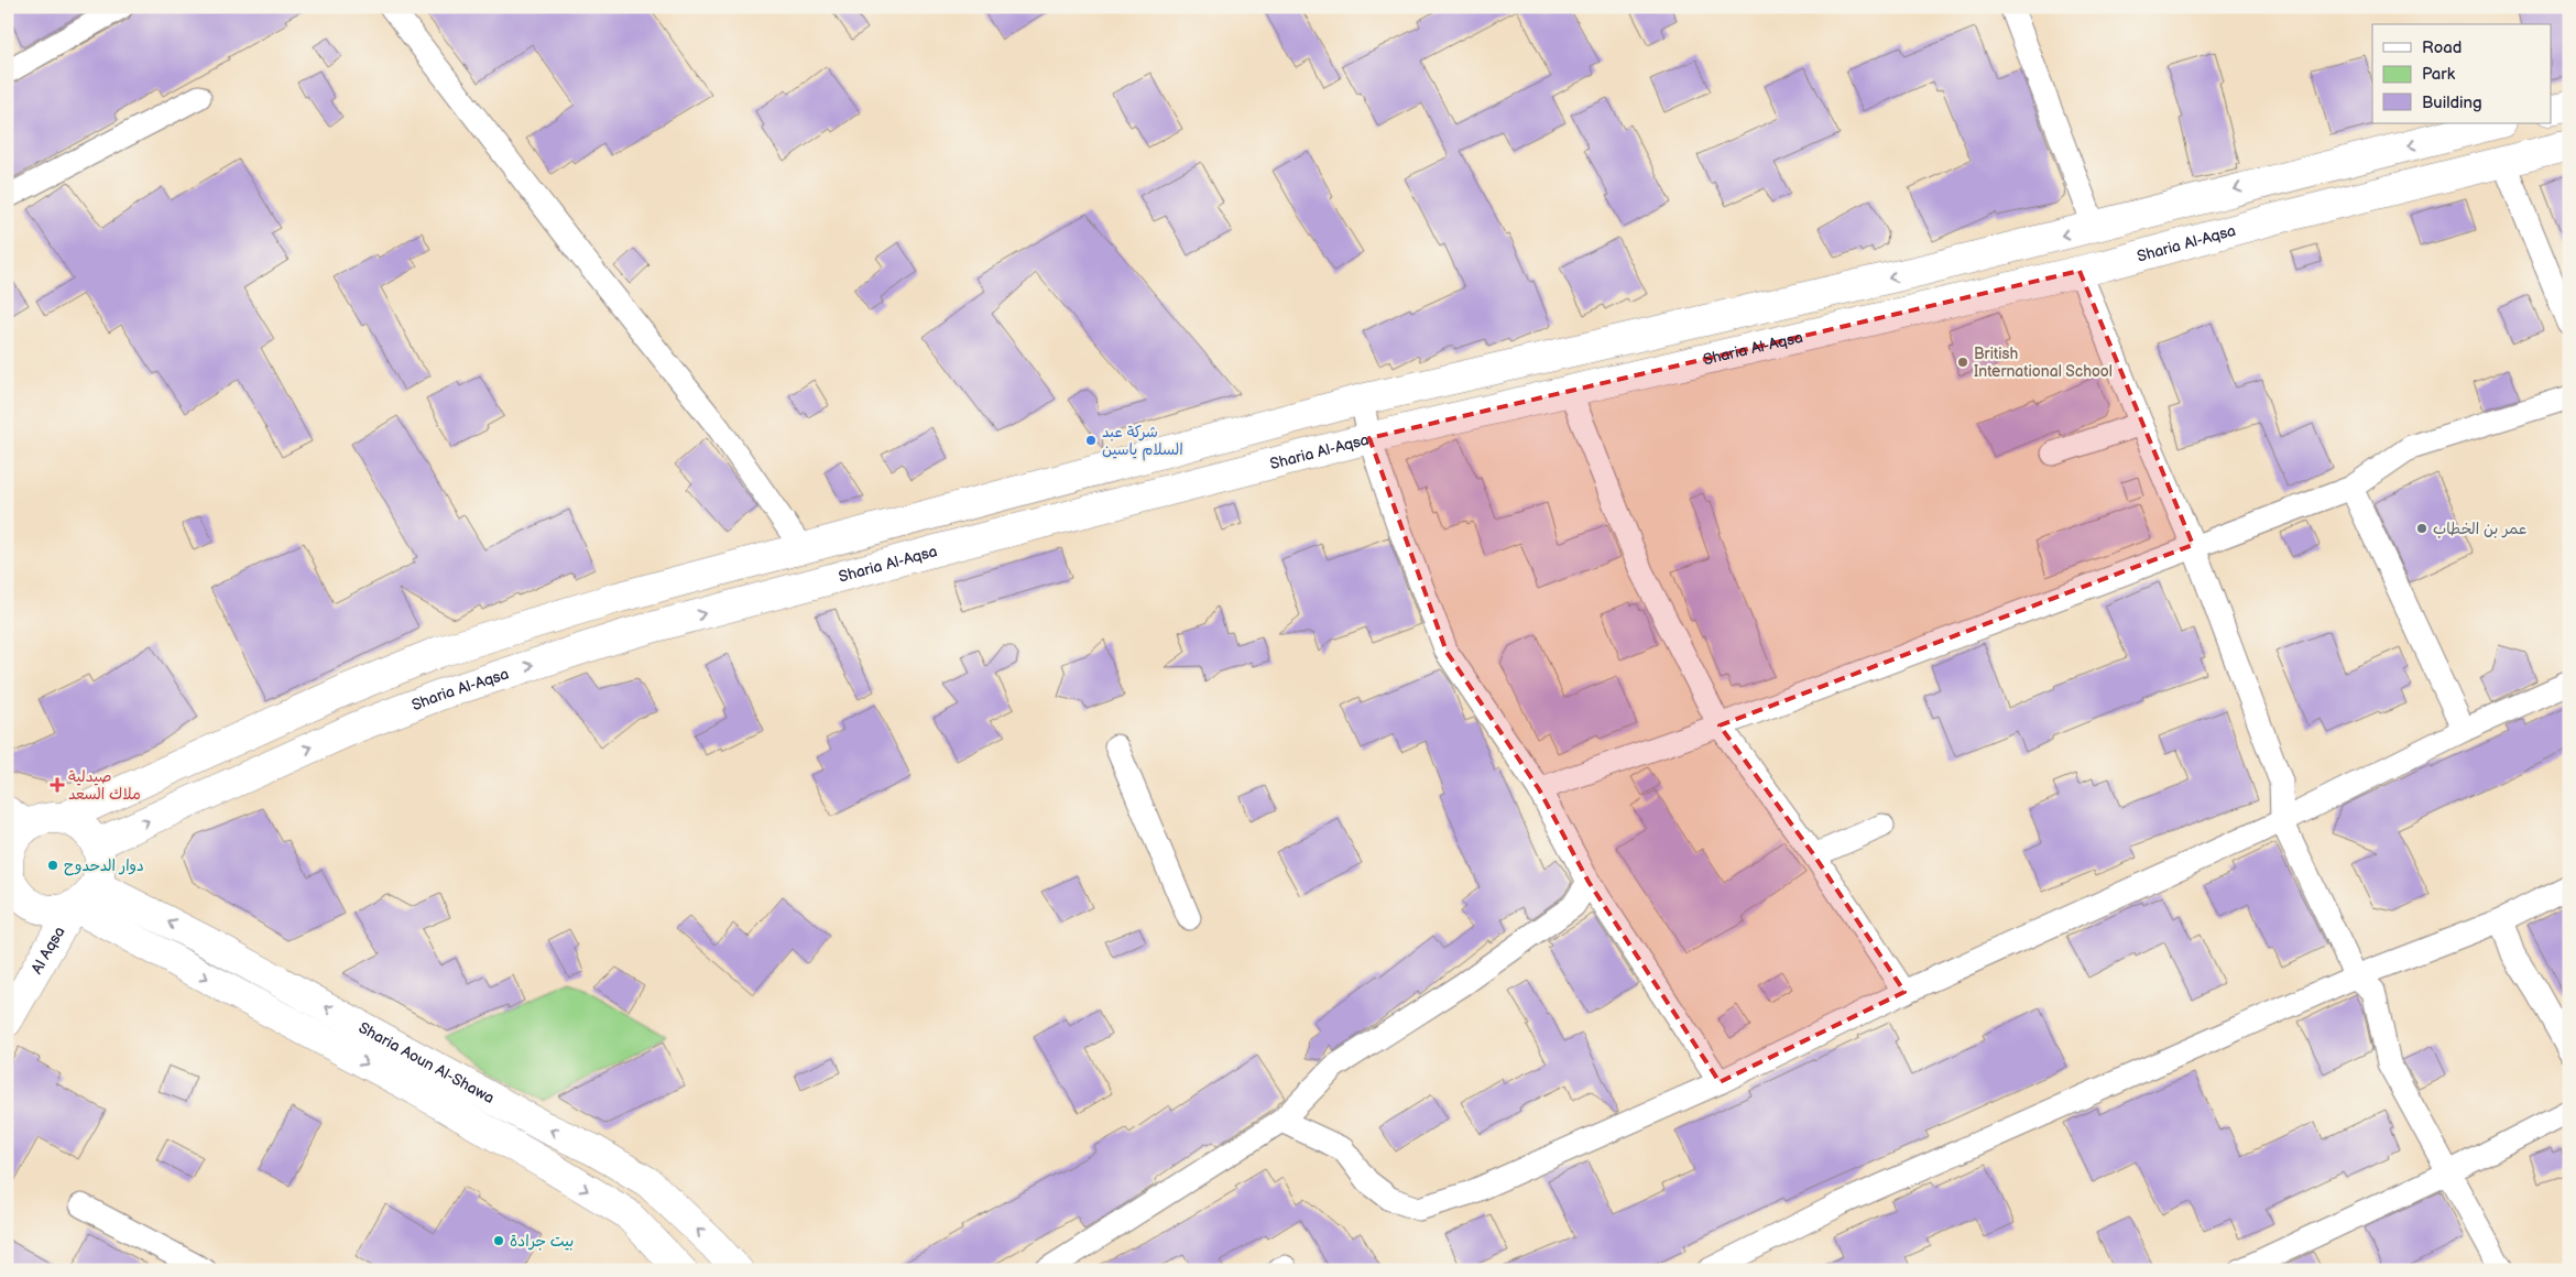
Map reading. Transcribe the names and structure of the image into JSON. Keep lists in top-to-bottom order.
{
  "streets": {
    "main road": ["Sharia Al-Aqsa", "Al Aqsa", "Sharia Aoun Al-Shawa"]
  },
  "crossings": [
    ["Sharia Al-Aqsa", "Al Aqsa"],
    ["Sharia Al-Aqsa", "Sharia Aoun Al-Shawa"],
    ["Al Aqsa", "Sharia Aoun Al-Shawa"]
  ],
  "places": {
    "other": [
      "British International School",
      "شركة عبد السلام ياسين",
      "عمر بن الخطاب",
      "دوار الدحدوح",
      "بيت جرادة"
    ],
    "health": ["صيدلية ملاك السعد"]
  },
  "legend": ["Road", "Park", "Building"]
}
